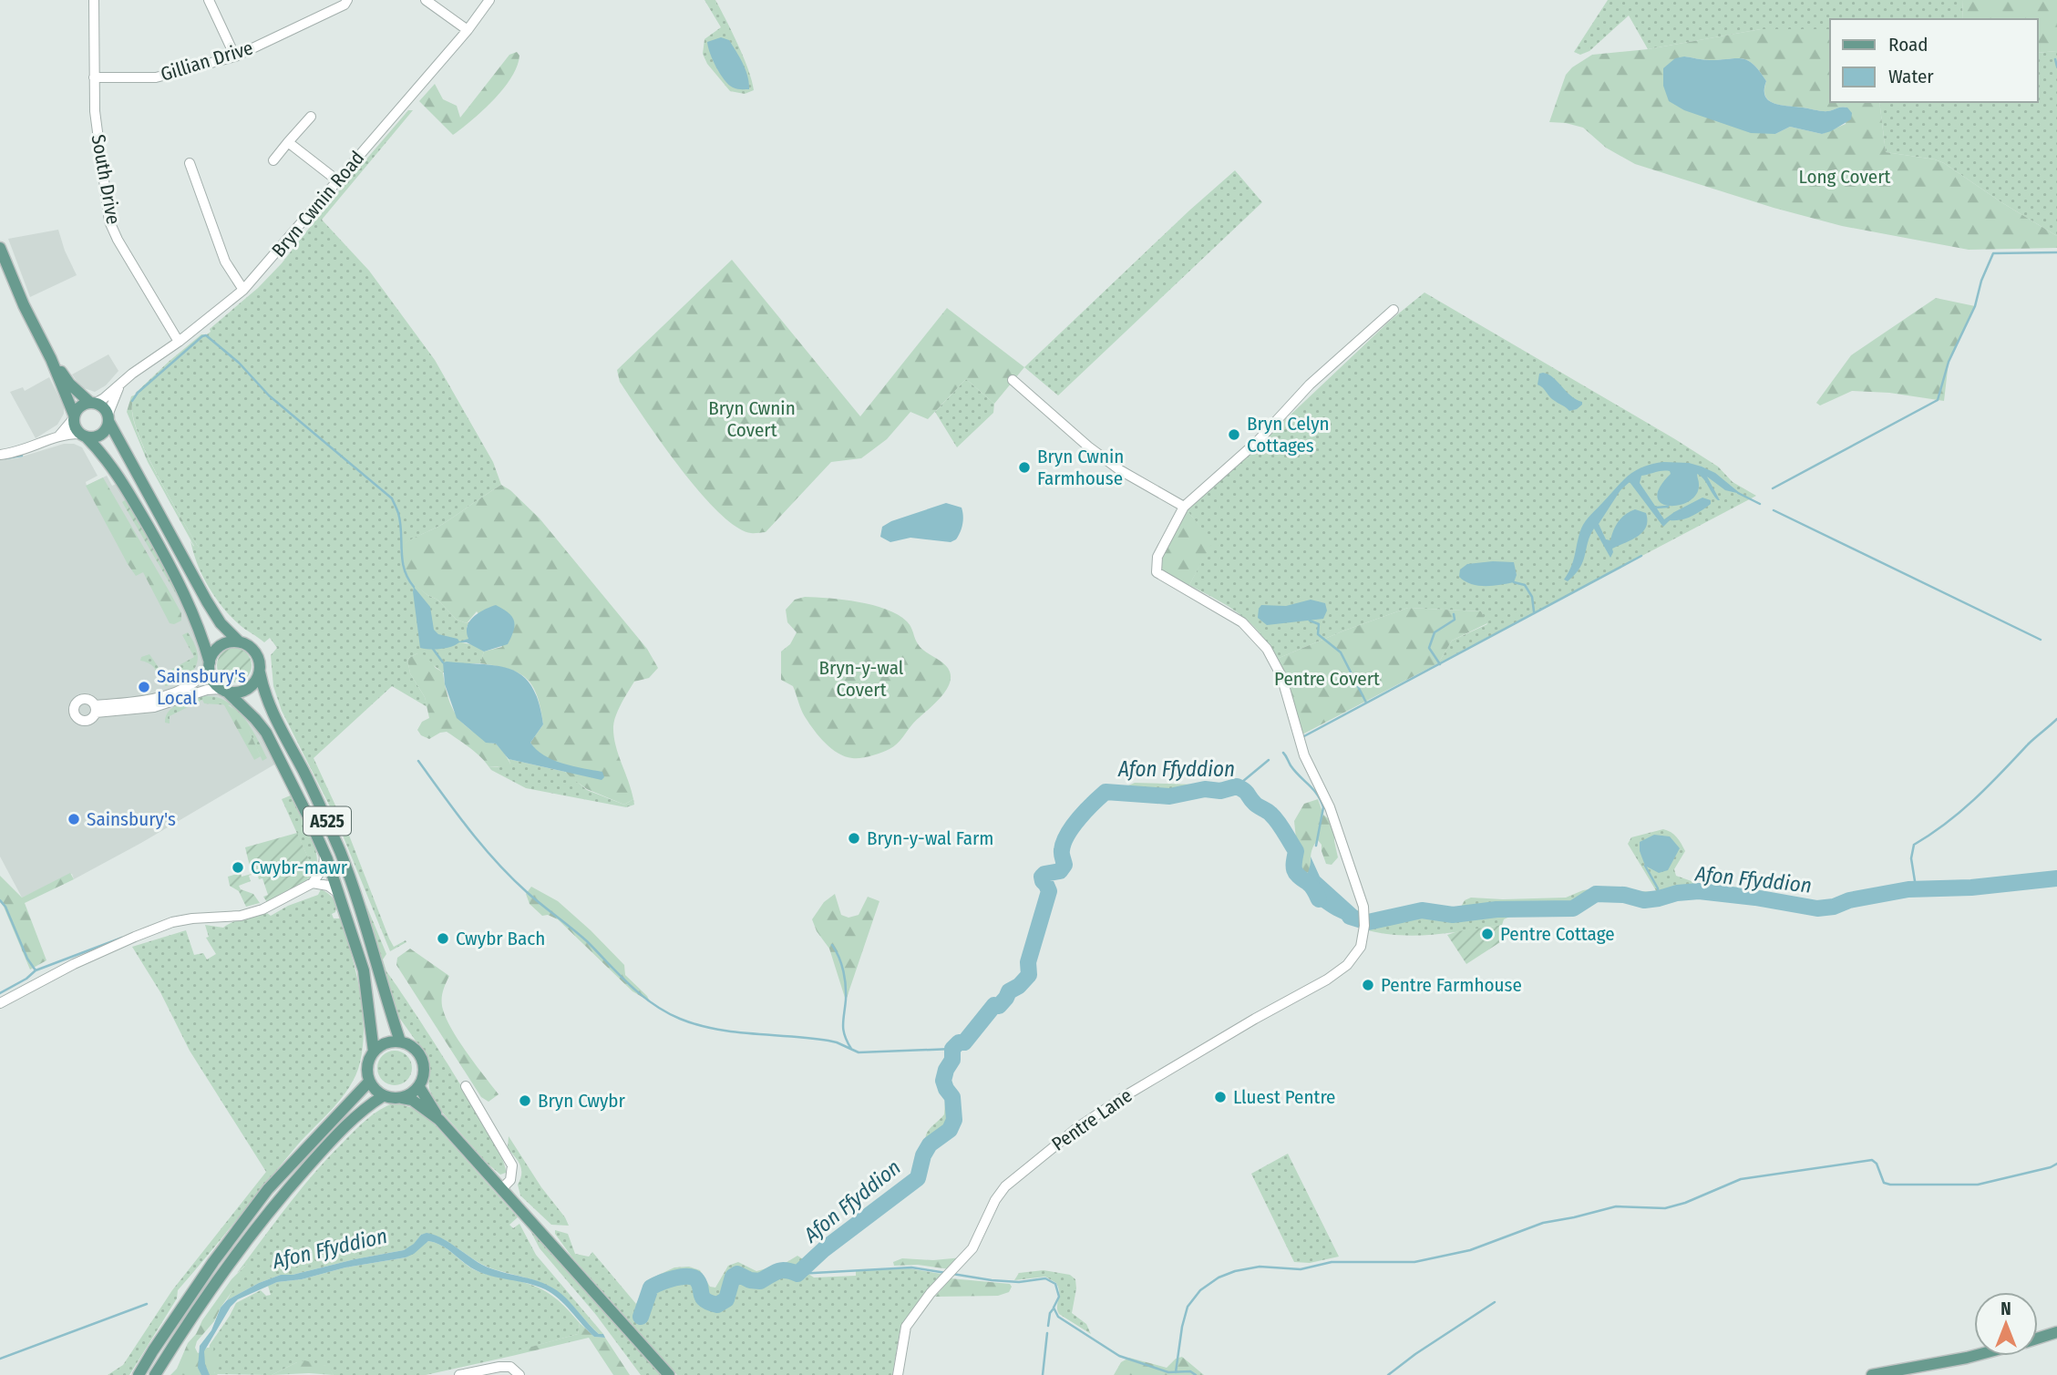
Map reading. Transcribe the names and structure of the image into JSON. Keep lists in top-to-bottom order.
{
  "streets": {
    "main road": ["A525"],
    "street": [
      "Gillian Drive",
      "South Drive",
      "Bryn Cwnin Road",
      "Pentre Lane"
    ]
  },
  "crossings": [
    ["Gillian Drive", "South Drive"],
    ["South Drive", "Bryn Cwnin Road"],
    ["Bryn Cwnin Road", "A525"]
  ],
  "water": ["Afon Ffyddion"],
  "parks": [
    "Long Covert",
    "Bryn Cwnin Covert",
    "Bryn-y-wal Covert",
    "Pentre Covert"
  ],
  "places": [
    "Bryn Celyn Cottages",
    "Bryn Cwnin Farmhouse",
    "Sainsbury's Local",
    "Sainsbury's",
    "Bryn-y-wal Farm",
    "Cwybr-mawr",
    "Pentre Cottage",
    "Cwybr Bach",
    "Pentre Farmhouse",
    "Lluest Pentre",
    "Bryn Cwybr"
  ],
  "legend": ["Road", "Water"],
  "north": "top"
}
